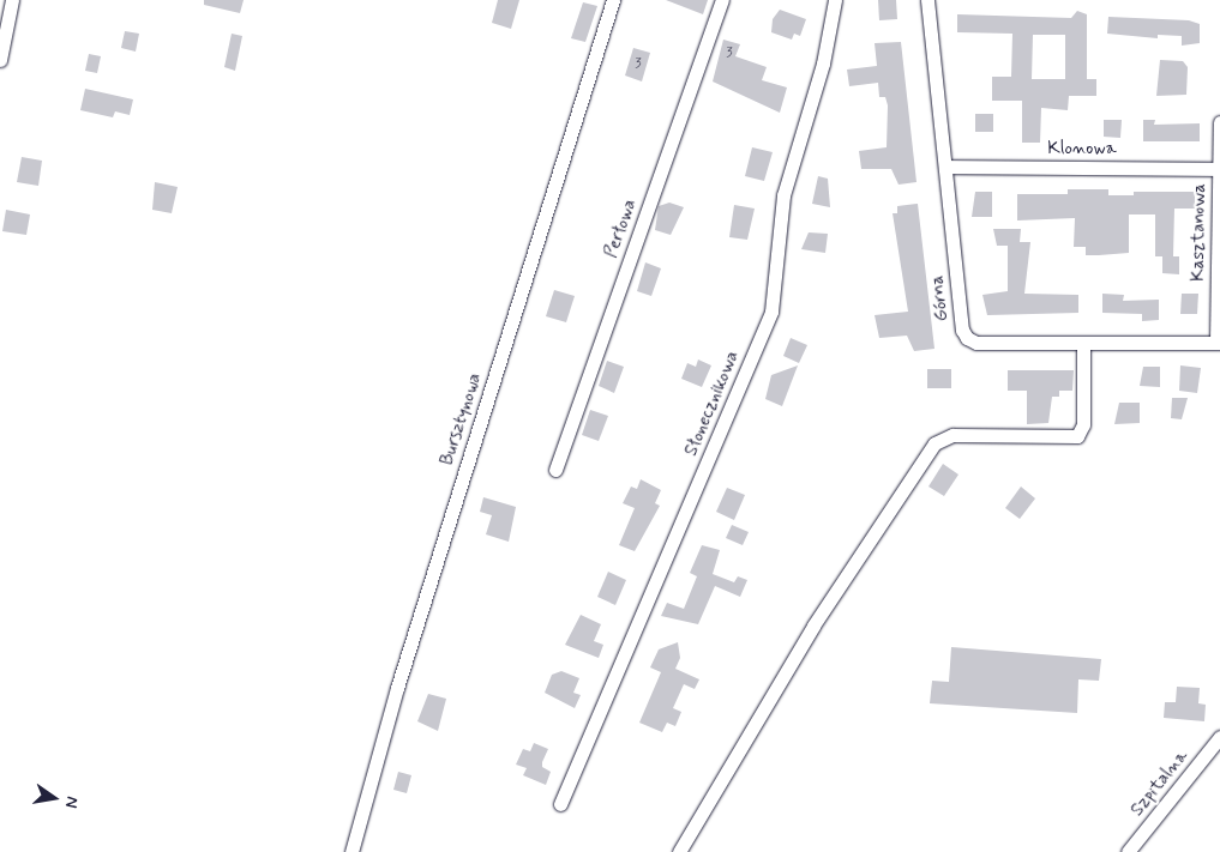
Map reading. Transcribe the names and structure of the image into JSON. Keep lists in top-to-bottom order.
{
  "streets": {
    "street": [
      "Klonowa",
      "Perłowa",
      "Kasztanowa",
      "Górna",
      "Słonecznikowa",
      "Bursztynowa",
      "Szpitalna"
    ]
  },
  "crossings": [
    ["Klonowa", "Kasztanowa"],
    ["Klonowa", "Górna"],
    ["Kasztanowa", "Górna"]
  ],
  "house_numbers": ["3", "3"],
  "north": "right"
}
